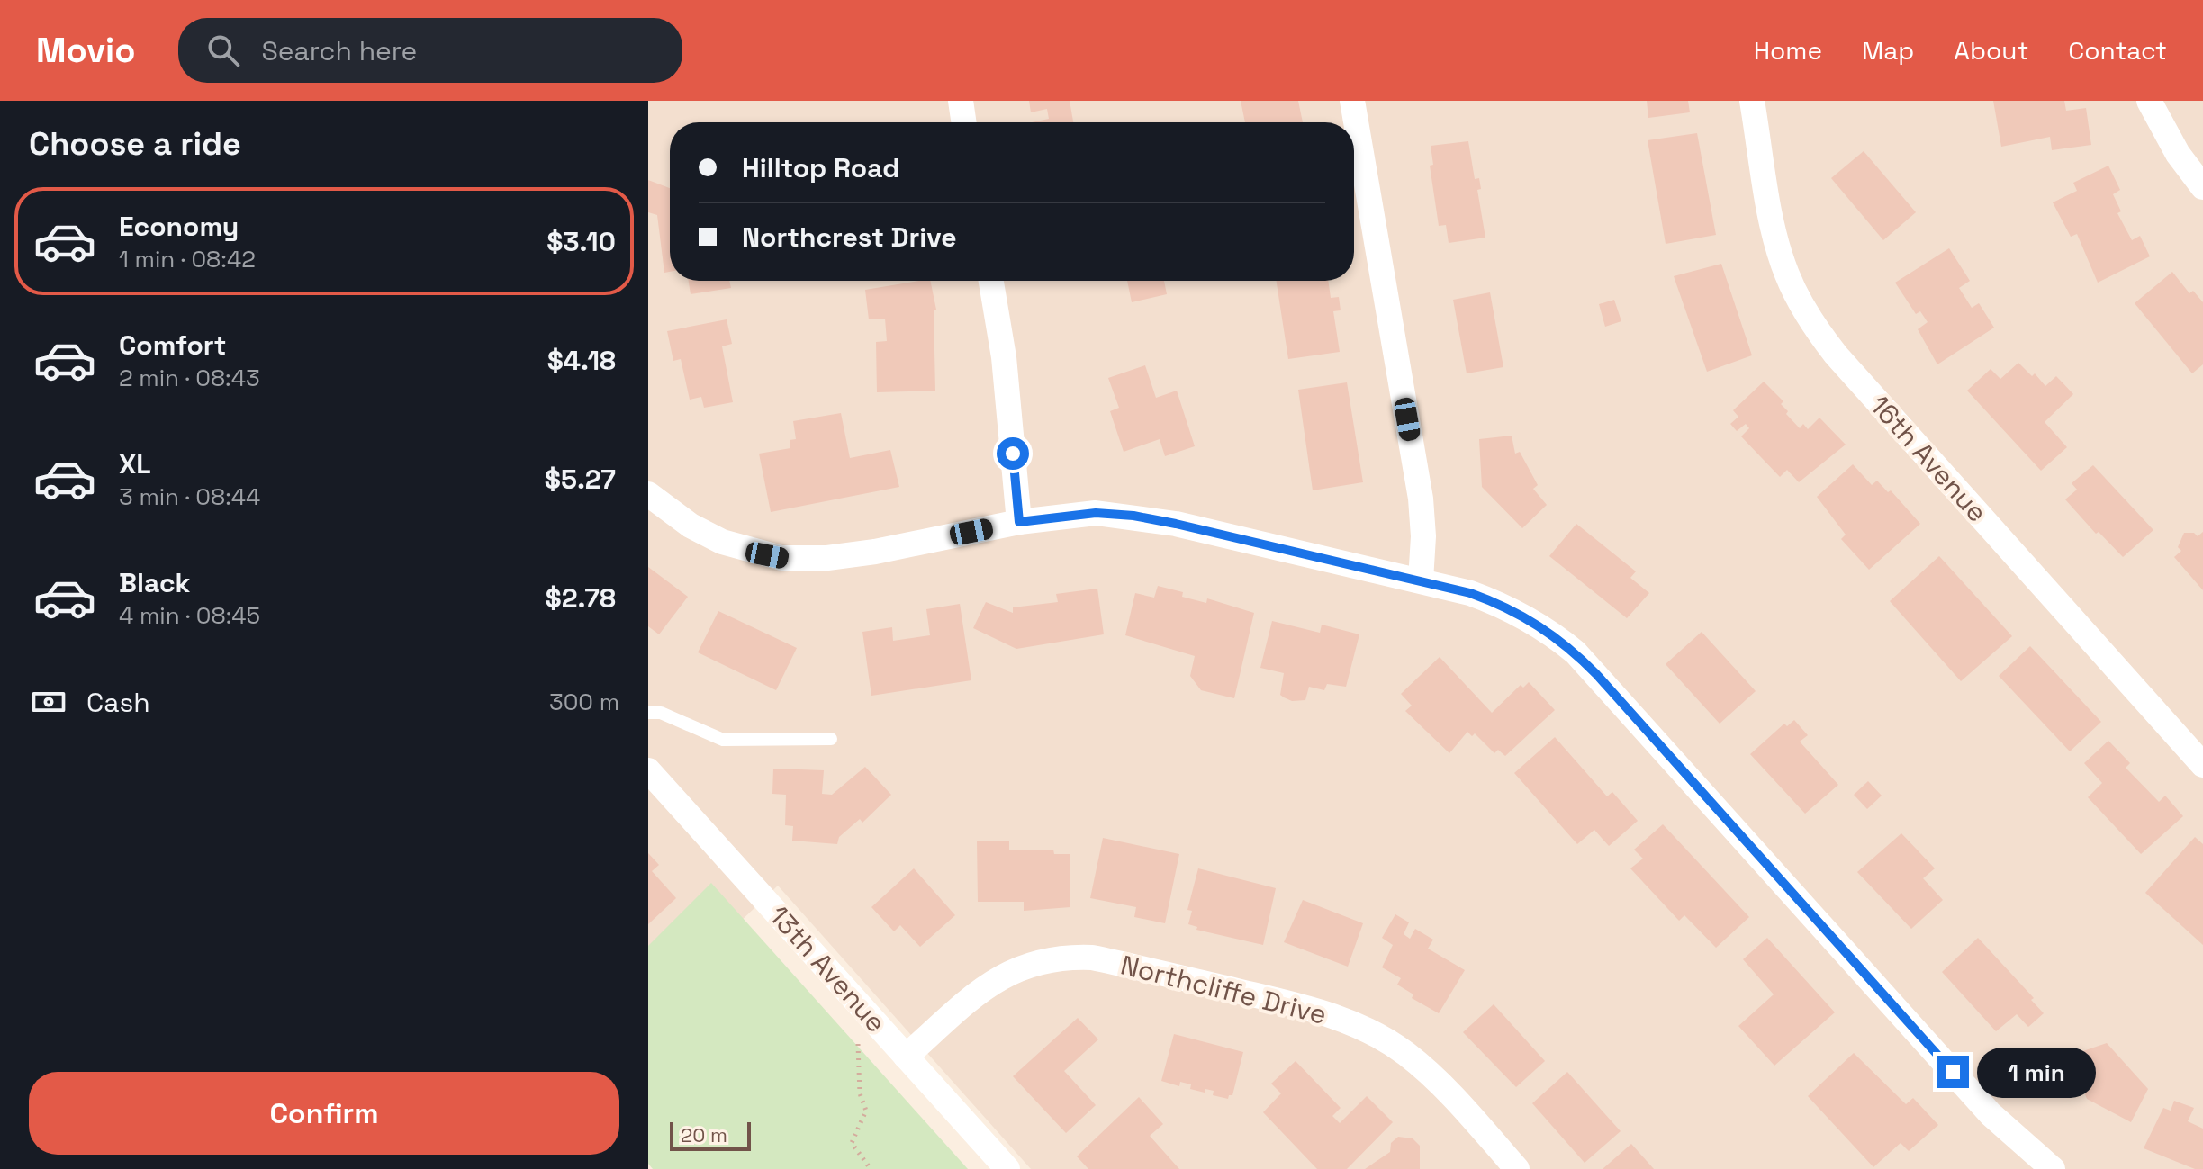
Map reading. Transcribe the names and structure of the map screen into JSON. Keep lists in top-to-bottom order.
{
  "streets": {
    "street": ["16th Avenue", "13th Avenue", "Northcliffe Drive"]
  },
  "crossings": [
    ["13th Avenue", "Northcliffe Drive"]
  ],
  "scale_bar": "20 m",
  "page": {
    "header": "Movio",
    "search": "Search here",
    "nav": [
      "Home",
      "Map",
      "About",
      "Contact"
    ],
    "heading": "Choose a ride",
    "banner": ["Hilltop Road", "Northcrest Drive"],
    "list": [
      {
        "name": "Economy",
        "note": "1 min · 08:42",
        "value": "$3.10"
      },
      {
        "name": "Comfort",
        "note": "2 min · 08:43",
        "value": "$4.18"
      },
      {
        "name": "XL",
        "note": "3 min · 08:44",
        "value": "$5.27"
      },
      {
        "name": "Black",
        "note": "4 min · 08:45",
        "value": "$2.78"
      }
    ],
    "pay": ["Cash", "300 m"],
    "bubble": "1 min",
    "buttons": "Confirm",
    "scale": "20 m"
  }
}
